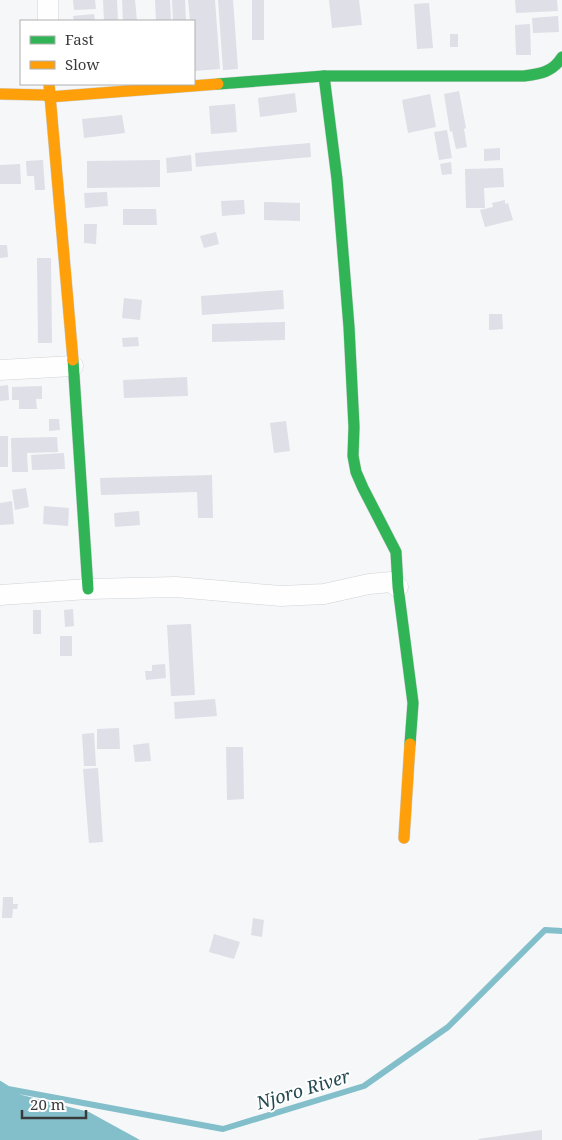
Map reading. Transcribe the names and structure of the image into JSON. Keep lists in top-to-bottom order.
{
  "water": ["Njoro River"],
  "legend": ["Fast", "Slow"],
  "scale_bar": "20 m"
}
